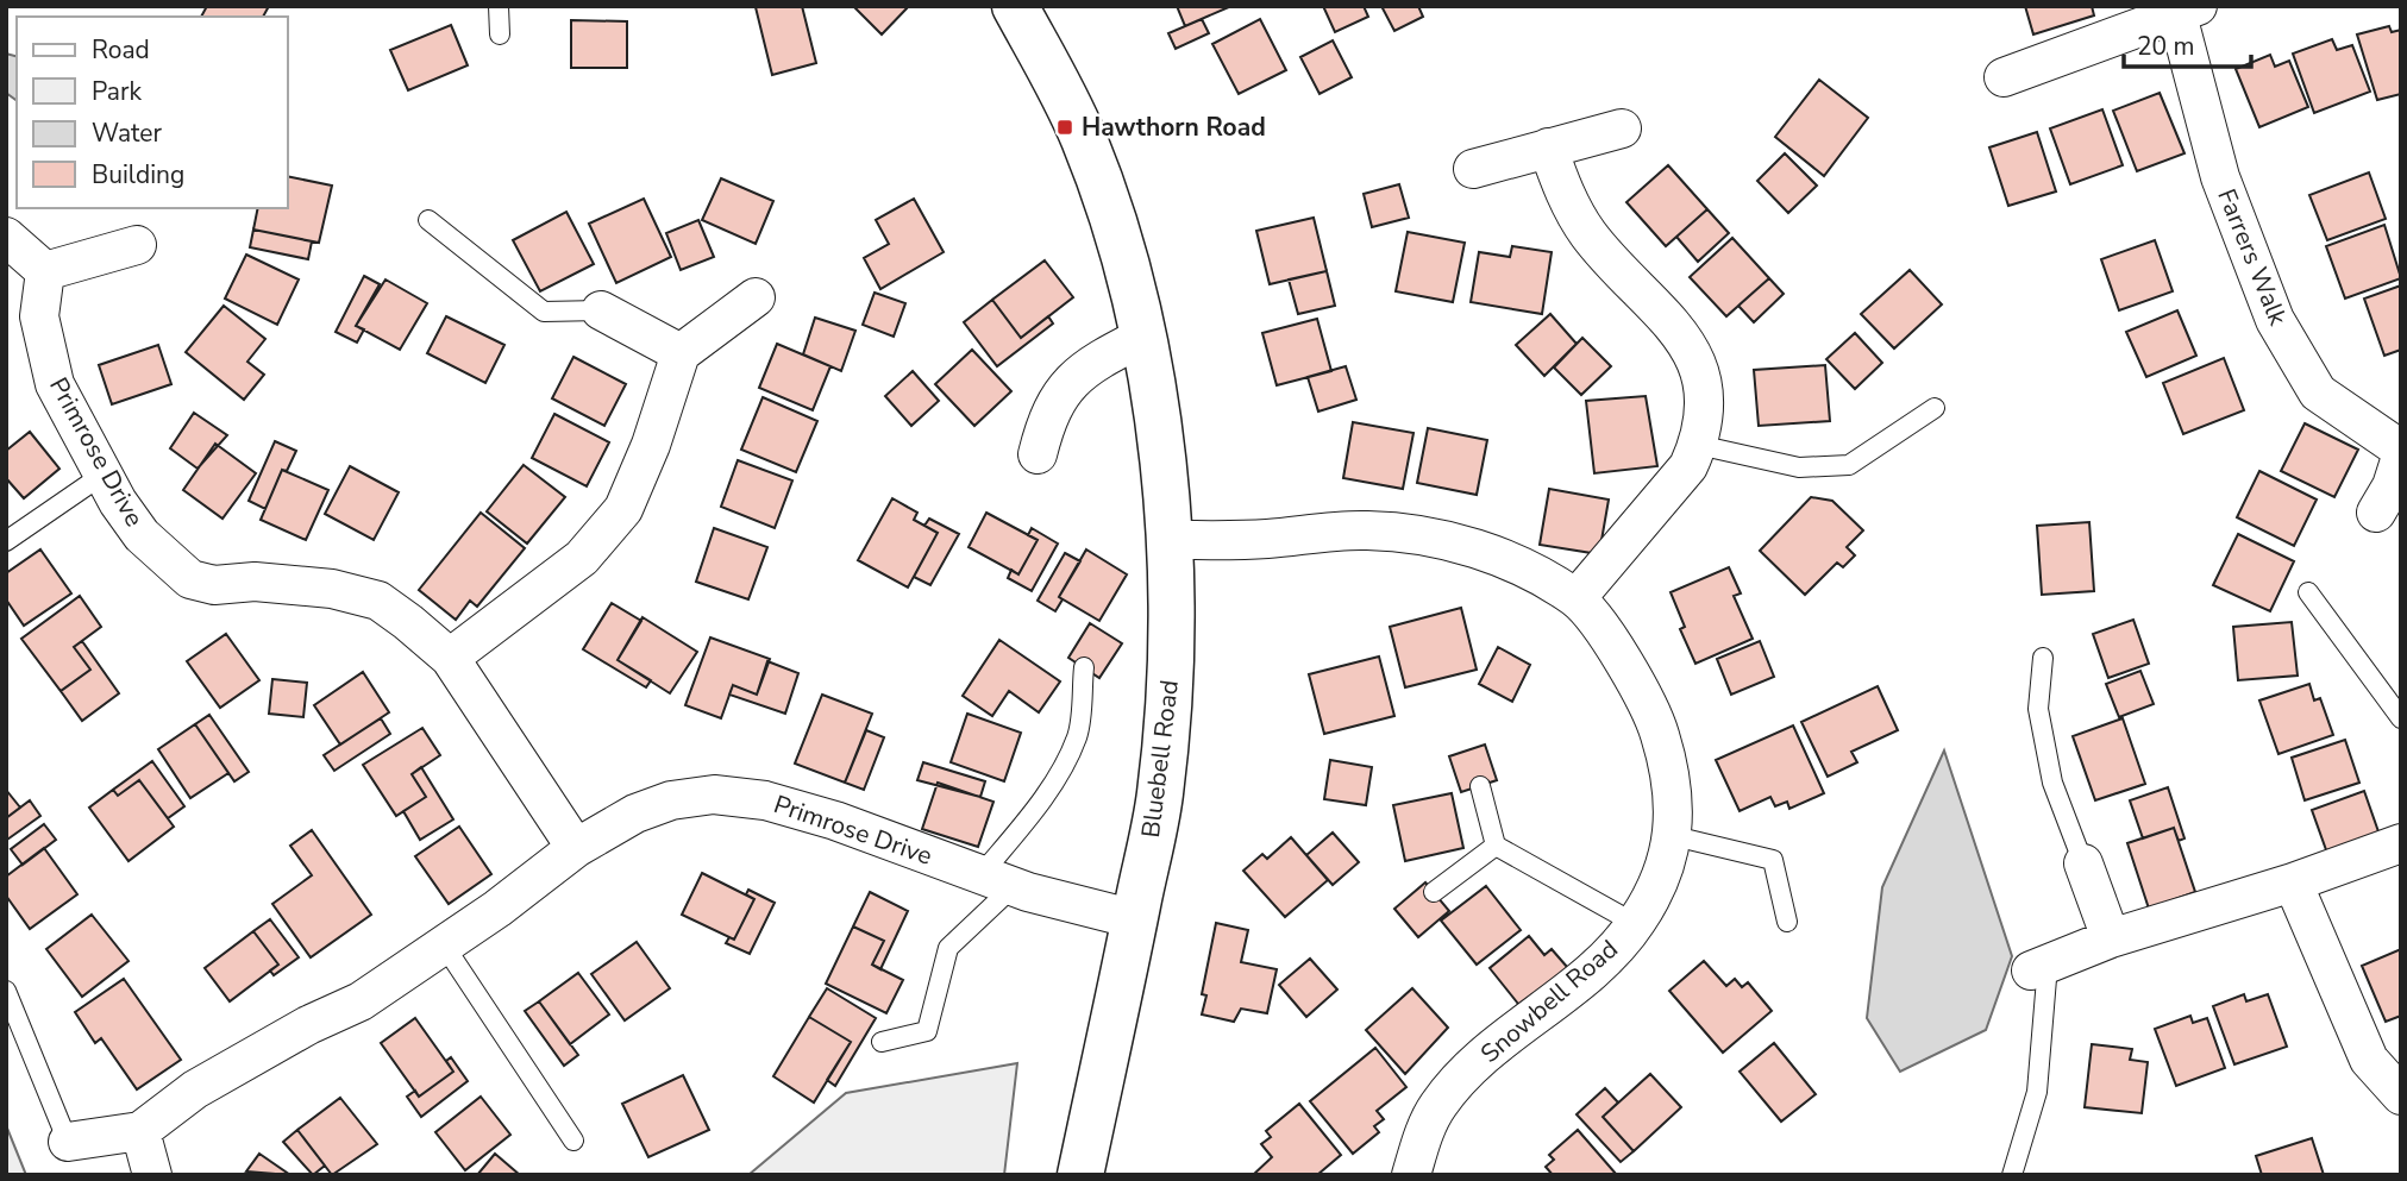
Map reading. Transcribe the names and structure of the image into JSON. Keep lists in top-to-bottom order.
{
  "streets": {
    "street": [
      "Farrers Walk",
      "Primrose Drive",
      "Bluebell Road",
      "Snowbell Road"
    ]
  },
  "crossings": [
    ["Primrose Drive", "Bluebell Road"],
    ["Bluebell Road", "Snowbell Road"]
  ],
  "places": {
    "transit": ["Hawthorn Road"]
  },
  "legend": [
    "Road",
    "Park",
    "Water",
    "Building"
  ],
  "scale_bar": "20 m"
}
